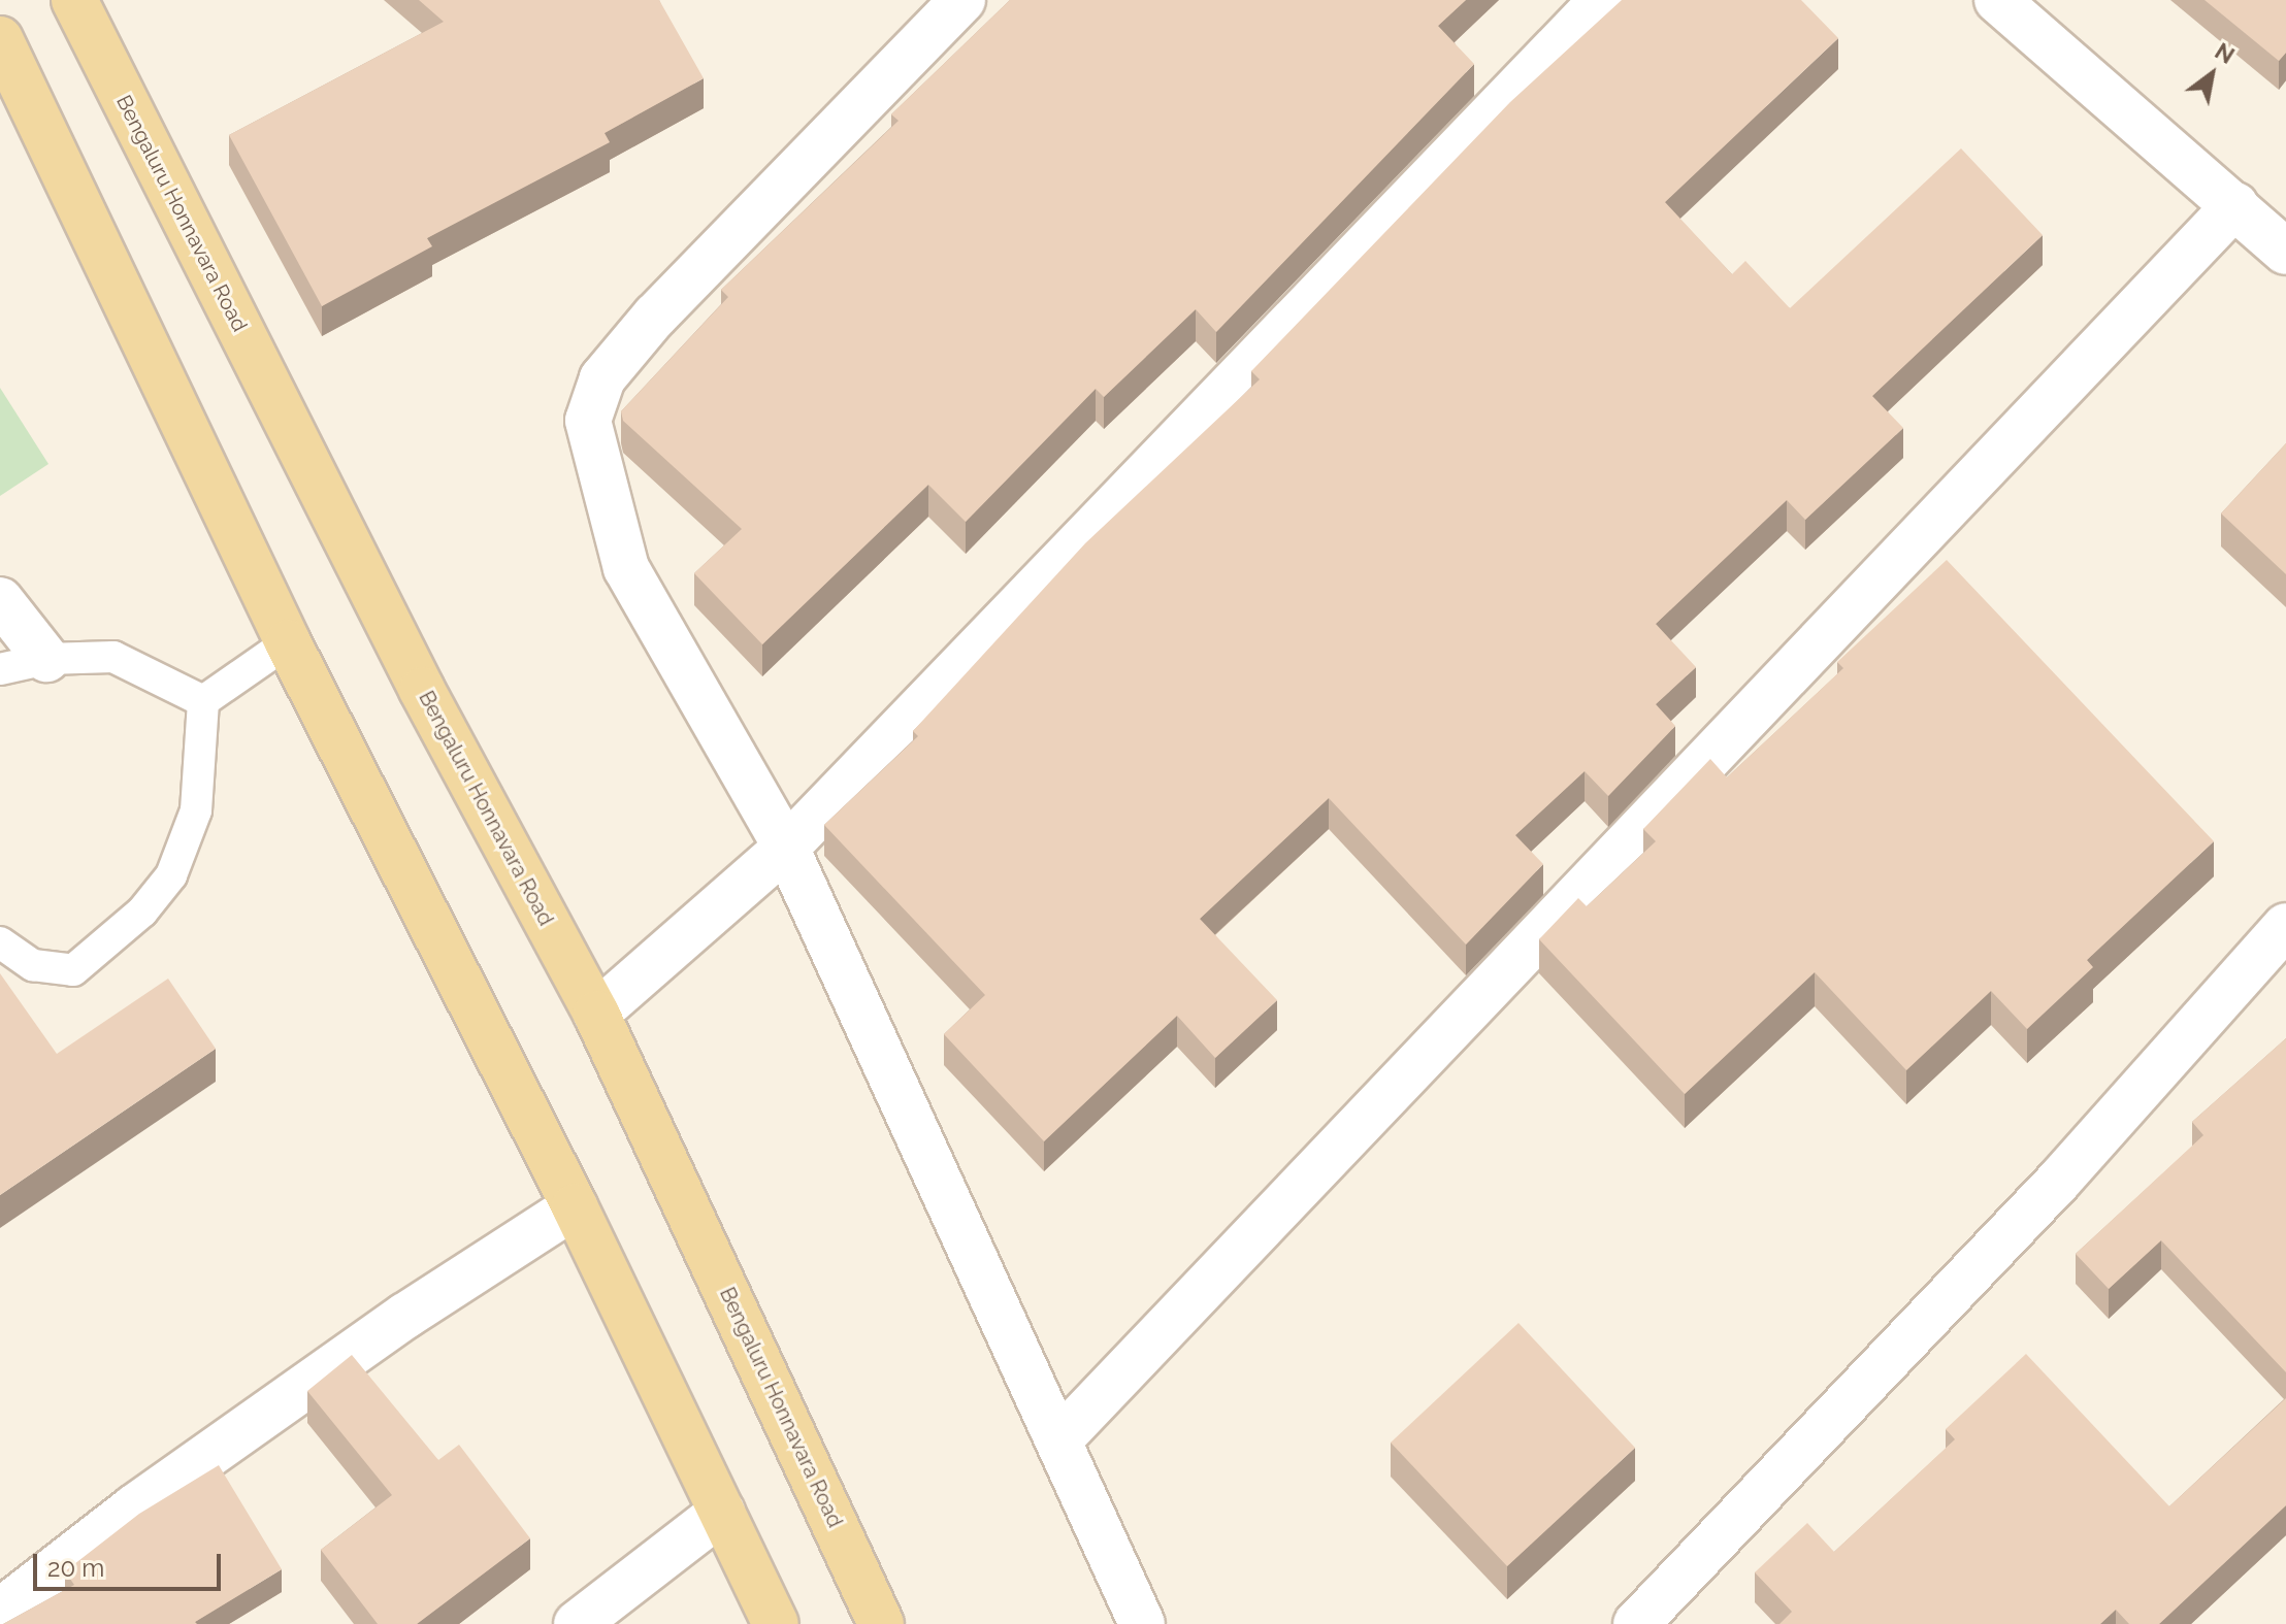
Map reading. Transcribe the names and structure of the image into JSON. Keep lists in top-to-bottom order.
{
  "streets": {
    "main road": ["Bengaluru Honnavara Road"]
  },
  "scale_bar": "20 m",
  "north": "top right"
}
